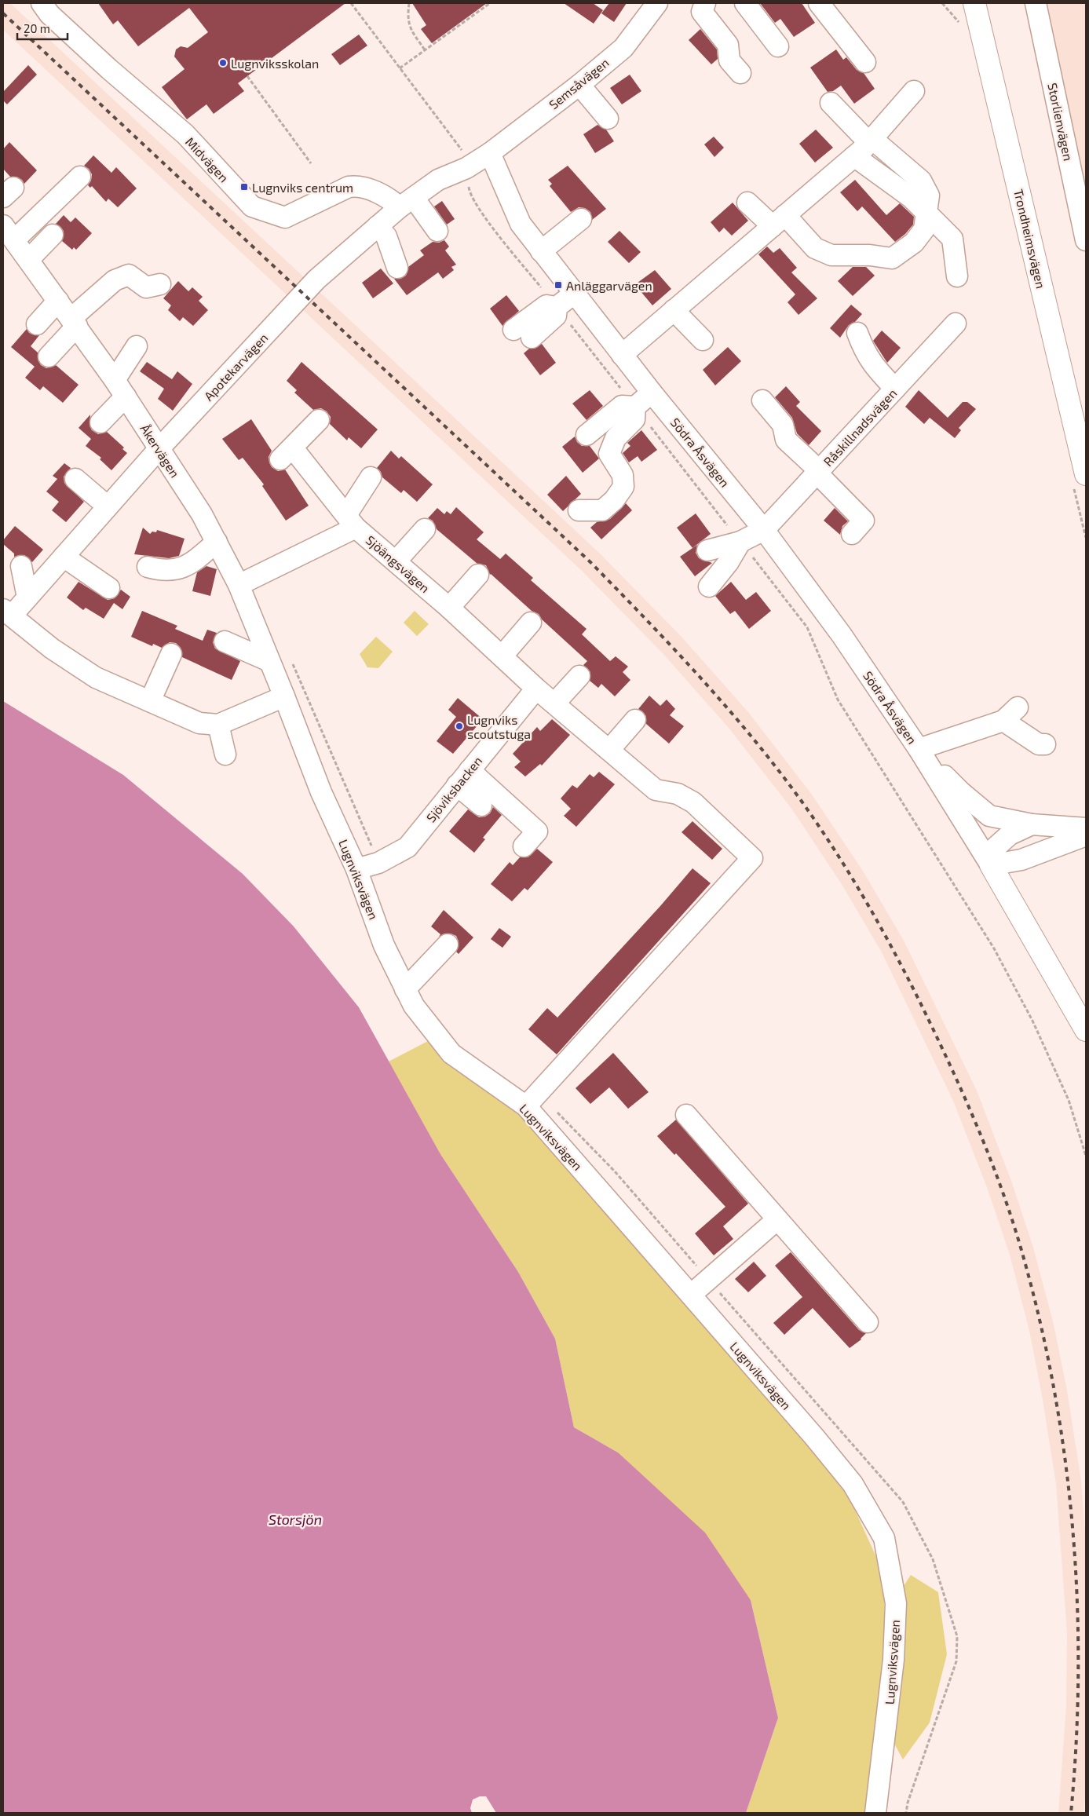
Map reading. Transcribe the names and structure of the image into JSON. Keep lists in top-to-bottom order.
{
  "streets": {
    "main road": ["Trondheimsvägen"],
    "street": [
      "Semsåvägen",
      "Storlienvägen",
      "Midvägen",
      "Apotekarvägen",
      "Råskillnadsvägen",
      "Åkervägen",
      "Södra Åsvägen",
      "Sjöängsvägen",
      "Sjöviksbacken",
      "Lugnviksvägen"
    ]
  },
  "crossings": [
    ["Semsåvägen", "Apotekarvägen"],
    ["Semsåvägen", "Södra Åsvägen"],
    ["Midvägen", "Apotekarvägen"],
    ["Apotekarvägen", "Åkervägen"],
    ["Apotekarvägen", "Södra Åsvägen"],
    ["Råskillnadsvägen", "Södra Åsvägen"],
    ["Åkervägen", "Sjöängsvägen"],
    ["Åkervägen", "Lugnviksvägen"],
    ["Sjöängsvägen", "Sjöviksbacken"],
    ["Sjöängsvägen", "Lugnviksvägen"],
    ["Sjöviksbacken", "Lugnviksvägen"]
  ],
  "water": ["Storsjön"],
  "places": {
    "other": ["Lugnviksskolan", "Lugnviks scoutstuga"],
    "transit": ["Lugnviks centrum", "Anläggarvägen"]
  },
  "scale_bar": "20 m"
}
